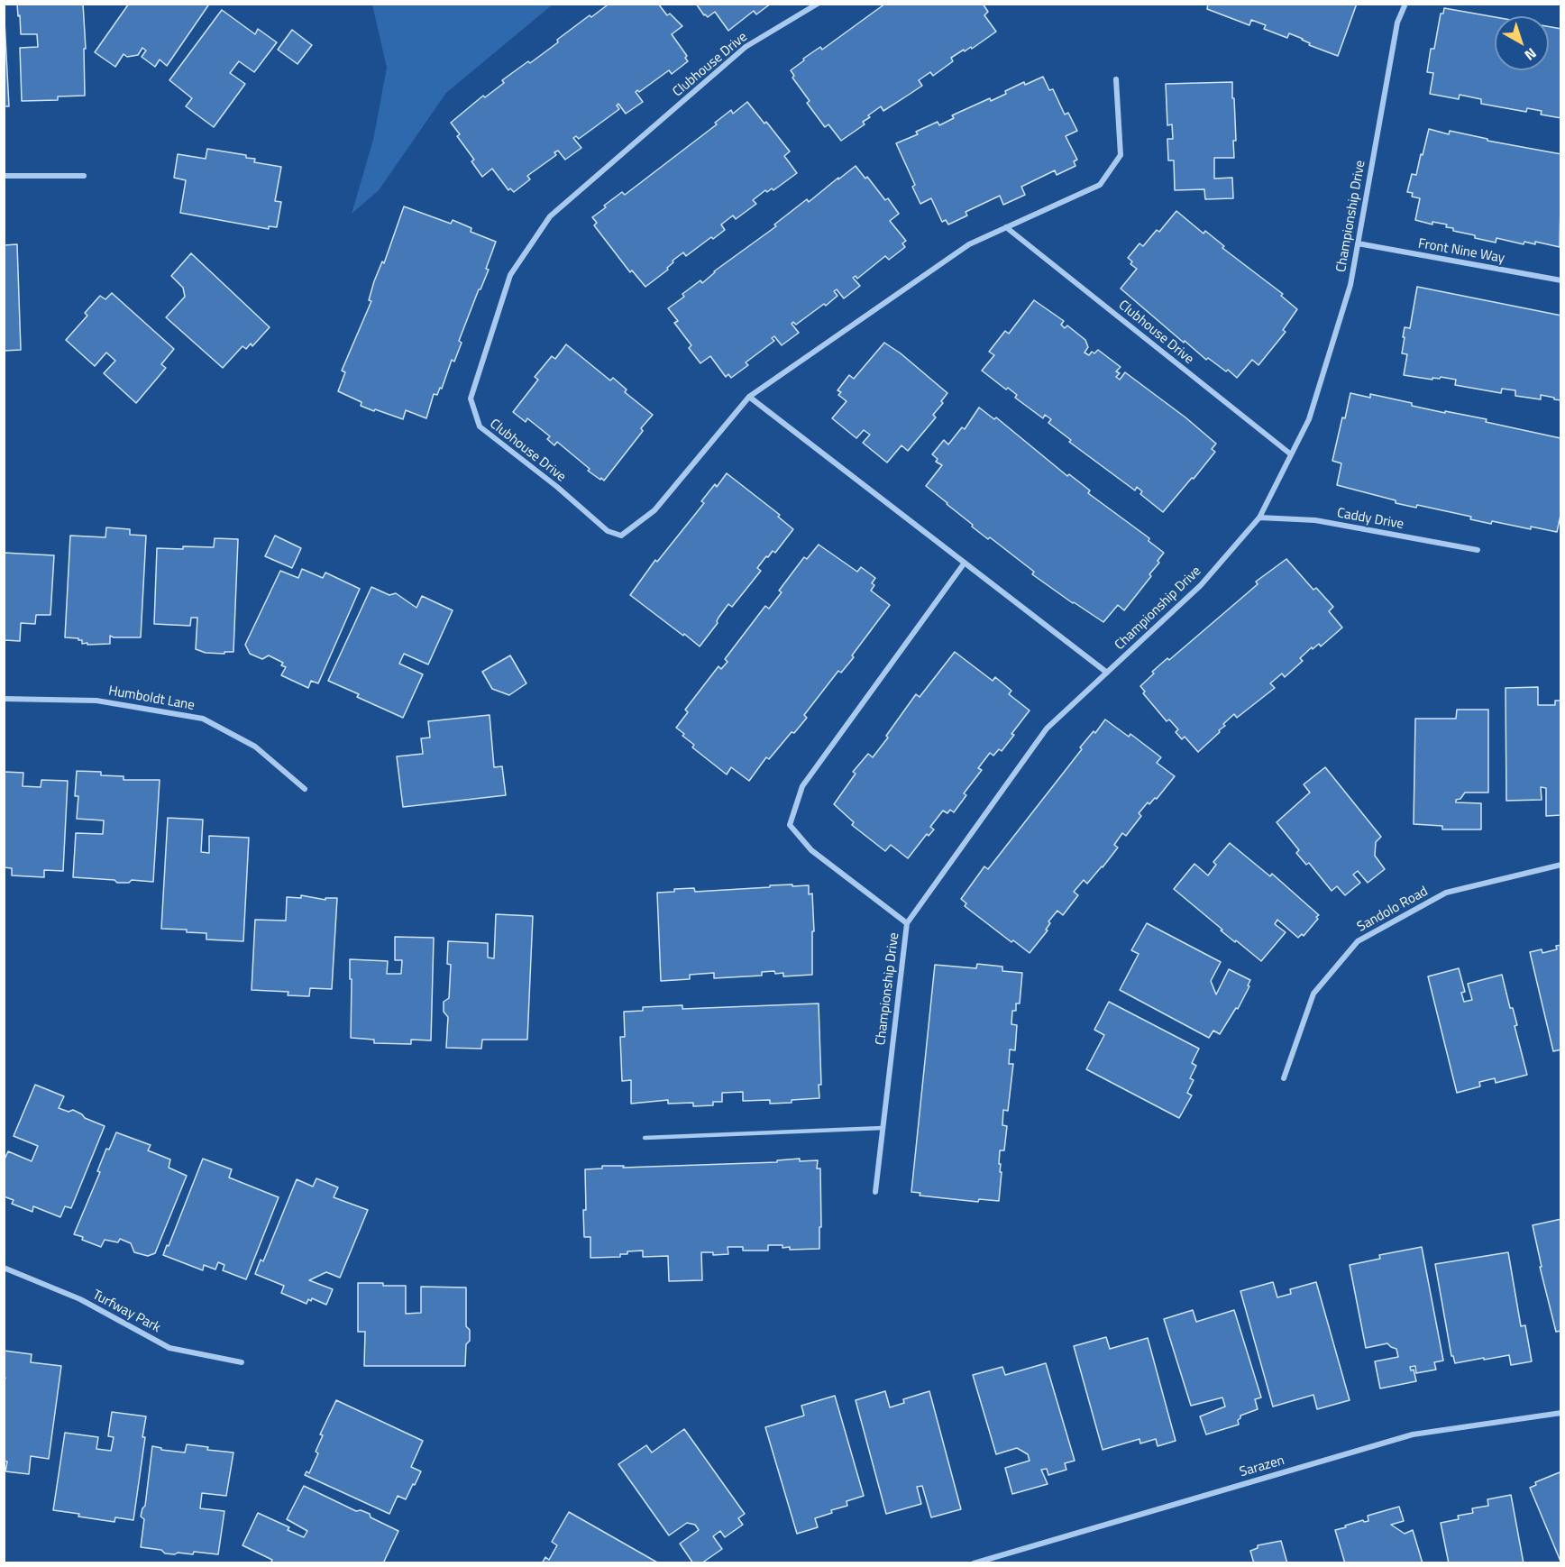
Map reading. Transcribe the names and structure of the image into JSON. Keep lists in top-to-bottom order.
{
  "streets": {
    "street": [
      "Clubhouse Drive",
      "Championship Drive",
      "Front Nine Way",
      "Caddy Drive",
      "Humboldt Lane",
      "Sandolo Road",
      "Turfway Park",
      "Sarazen"
    ]
  },
  "crossings": [
    ["Clubhouse Drive", "Championship Drive"],
    ["Championship Drive", "Front Nine Way"],
    ["Championship Drive", "Caddy Drive"]
  ],
  "north": "bottom right"
}
